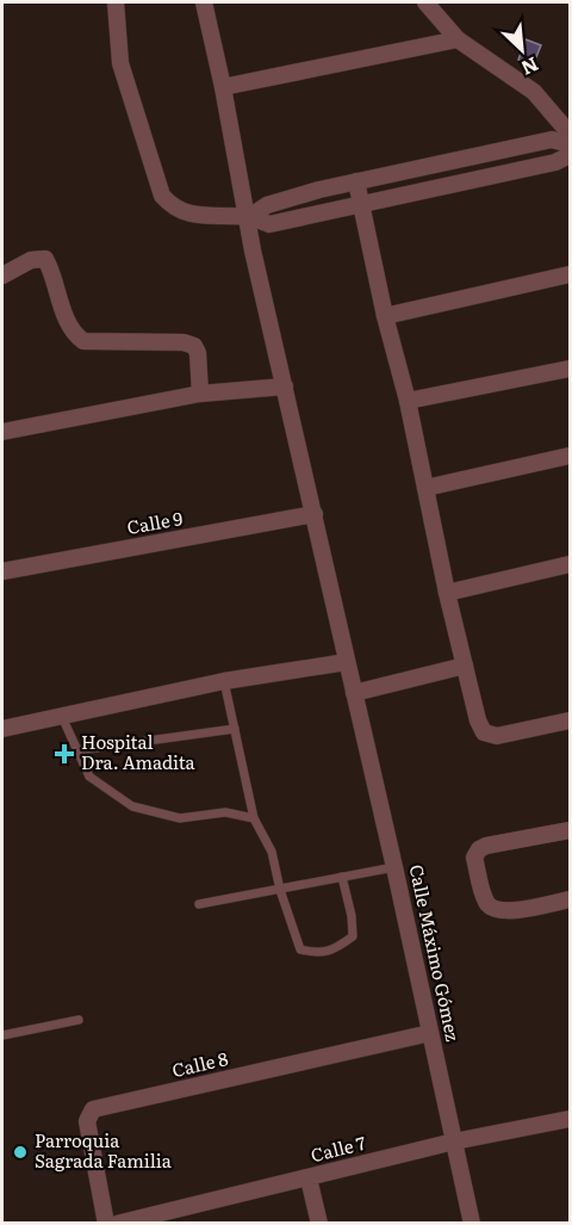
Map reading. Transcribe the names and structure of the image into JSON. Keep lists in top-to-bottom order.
{
  "streets": {
    "street": [
      "Calle 9",
      "Calle Máximo Gómez",
      "Calle 8",
      "Calle 7"
    ]
  },
  "crossings": [
    ["Calle 9", "Calle Máximo Gómez"],
    ["Calle Máximo Gómez", "Calle 8"],
    ["Calle Máximo Gómez", "Calle 7"]
  ],
  "places": {
    "health": ["Hospital Dra. Amadita"],
    "other": ["Parroquia Sagrada Familia"]
  },
  "north": "bottom right"
}
